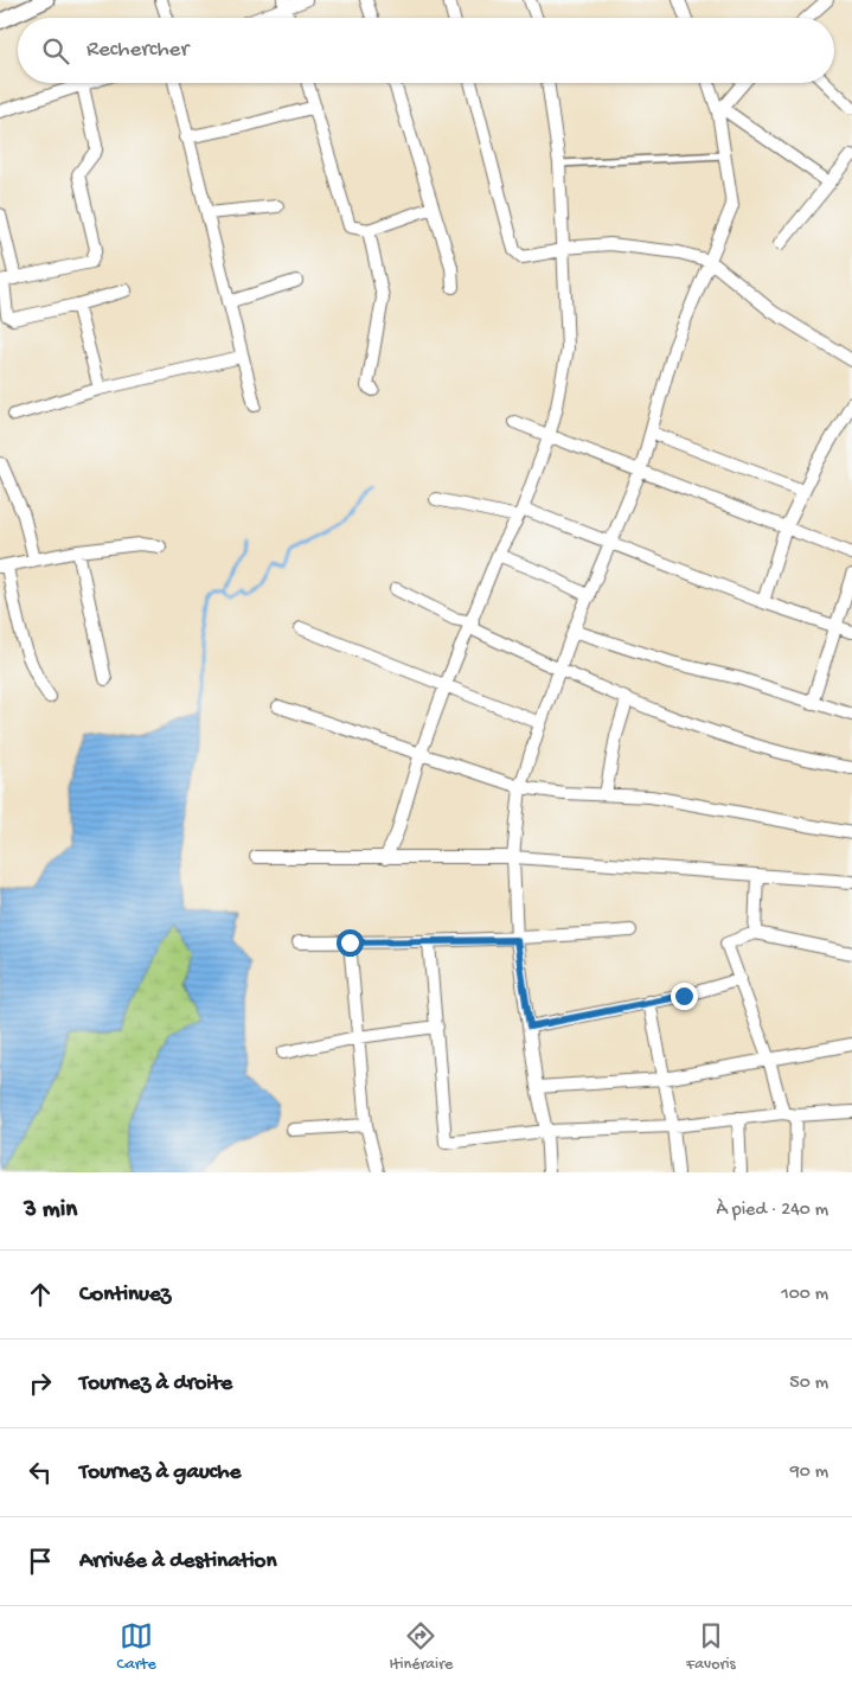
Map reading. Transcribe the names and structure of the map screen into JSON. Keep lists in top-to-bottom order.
{
  "page": {
    "search": "Rechercher",
    "heading": ["3 min", "À pied · 240 m"],
    "list": [
      ["Continuez", "100 m"],
      ["Tournez à droite", "50 m"],
      ["Tournez à gauche", "90 m"],
      "Arrivée à destination"
    ],
    "nav": ["Carte", "Itinéraire", "Favoris"]
  }
}
